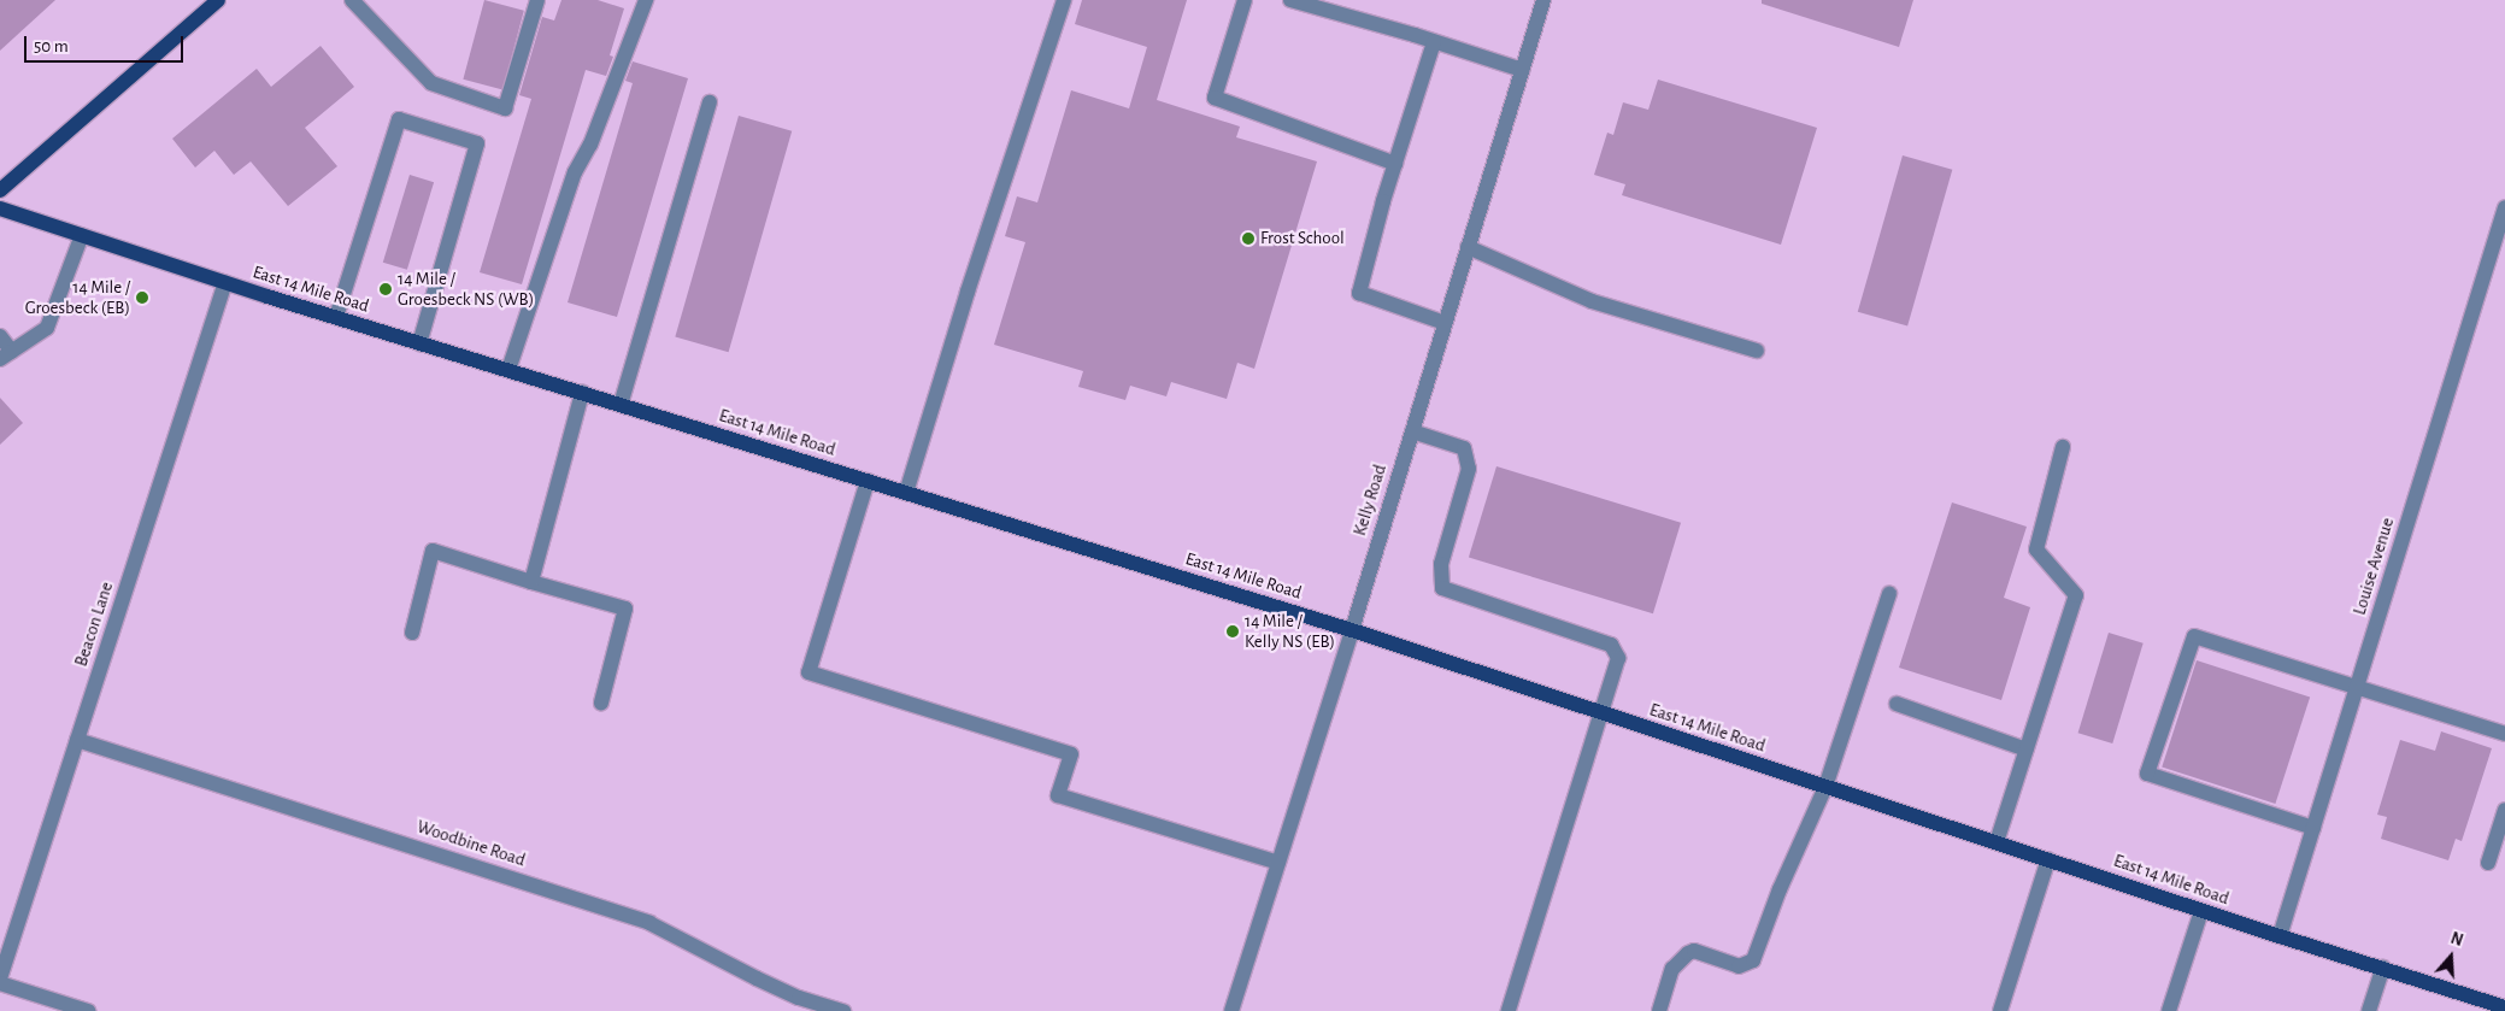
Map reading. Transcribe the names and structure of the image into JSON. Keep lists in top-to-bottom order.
{
  "streets": {
    "main road": ["East 14 Mile Road"],
    "street": [
      "Kelly Road",
      "Louise Avenue",
      "Beacon Lane",
      "Woodbine Road"
    ]
  },
  "crossings": [
    ["East 14 Mile Road", "Kelly Road"],
    ["East 14 Mile Road", "Louise Avenue"],
    ["East 14 Mile Road", "Beacon Lane"],
    ["Beacon Lane", "Woodbine Road"]
  ],
  "places": [
    "Frost School",
    "14 Mile / Groesbeck NS (WB)",
    "14 Mile / Groesbeck (EB)",
    "14 Mile / Kelly NS (EB)"
  ],
  "scale_bar": "50 m",
  "north": "top"
}
